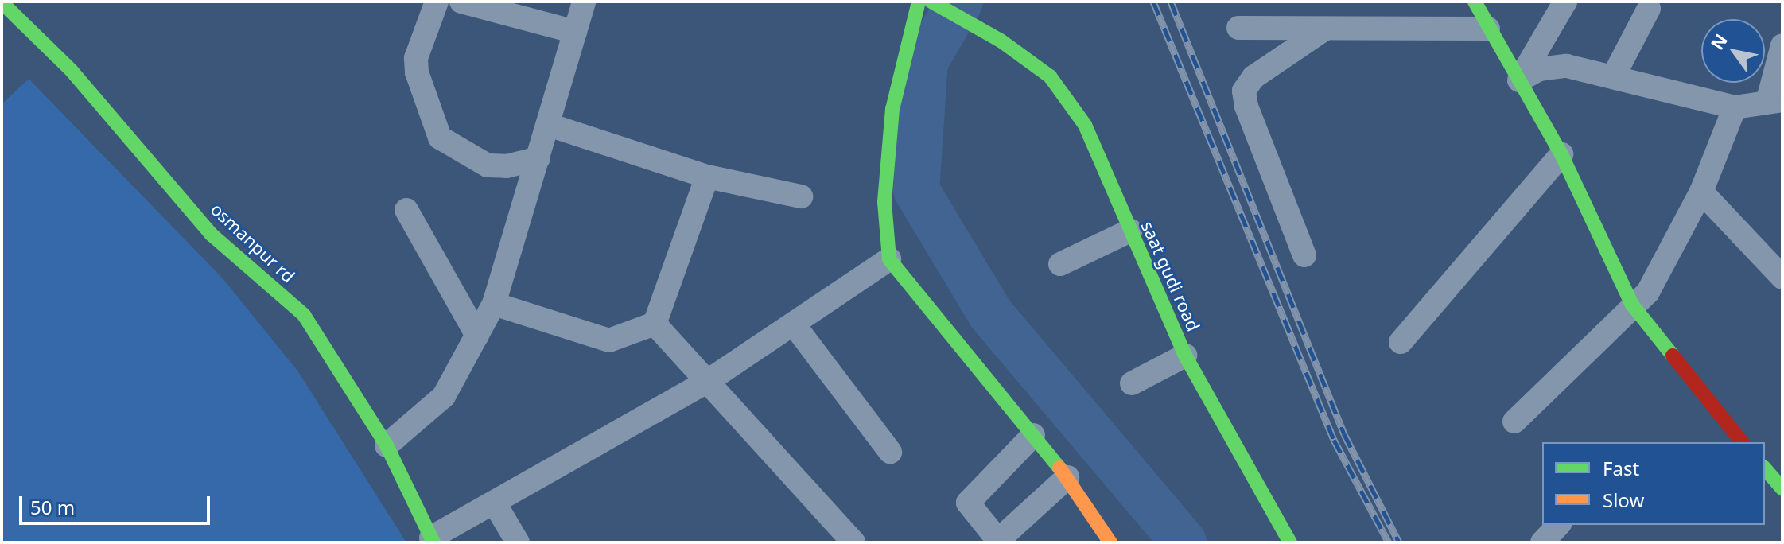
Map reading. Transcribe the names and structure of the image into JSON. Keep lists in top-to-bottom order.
{
  "streets": {
    "street": ["osmanpur rd", "saat gudi road"]
  },
  "legend": ["Fast", "Slow"],
  "scale_bar": "50 m",
  "north": "top left"
}
